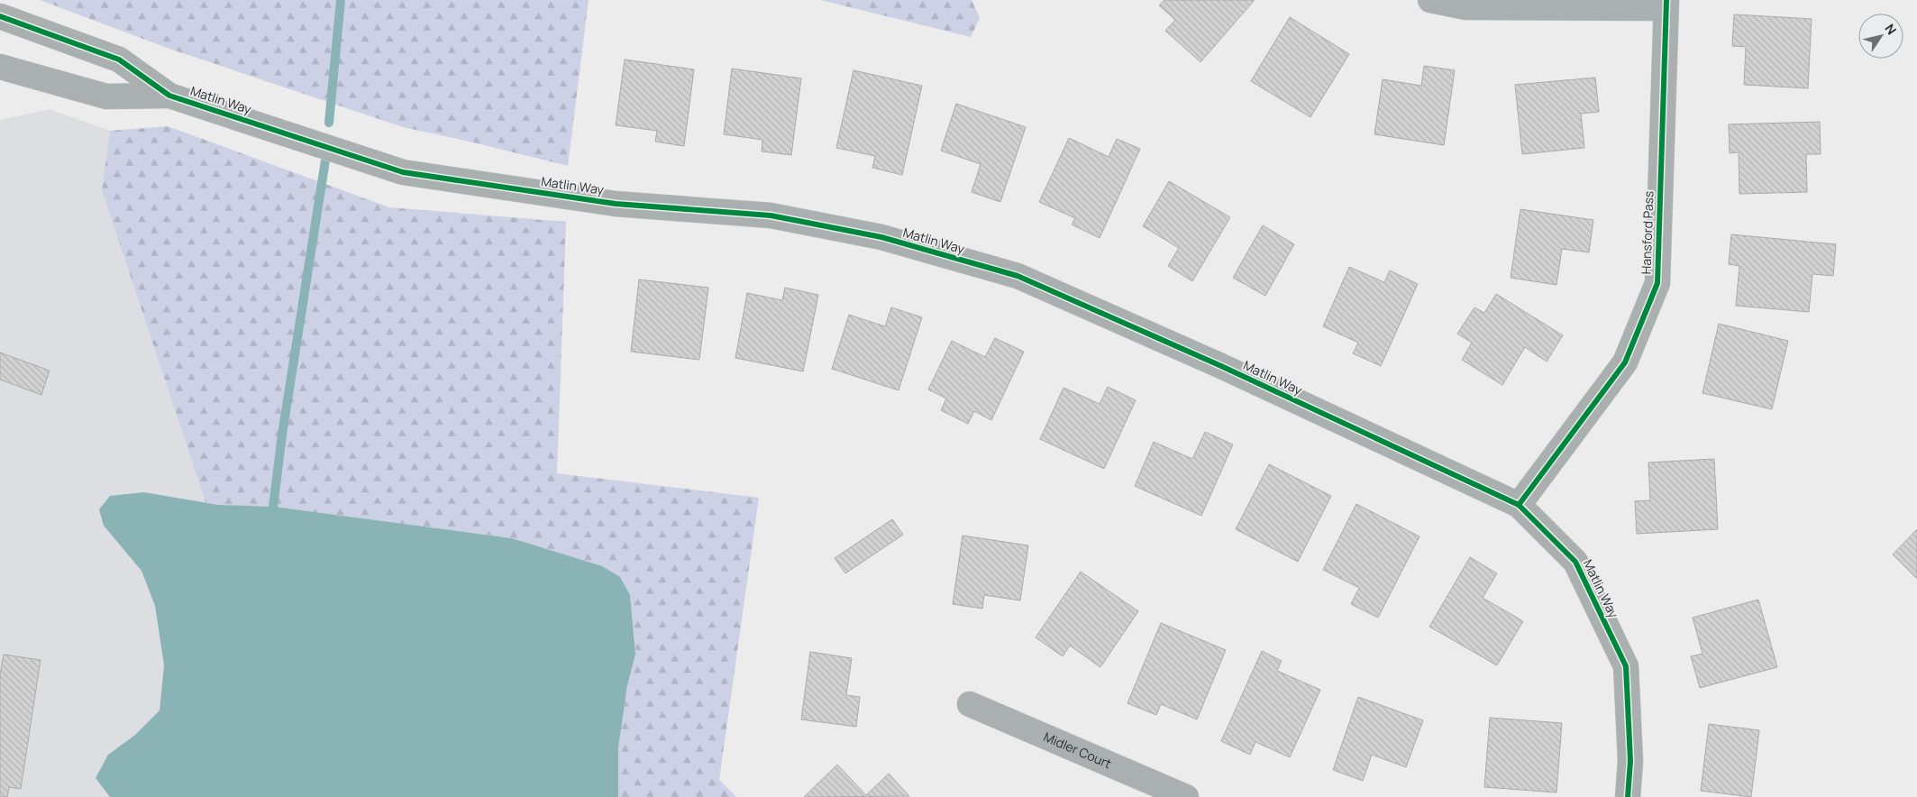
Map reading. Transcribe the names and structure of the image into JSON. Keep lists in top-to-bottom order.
{
  "streets": {
    "street": ["Matlin Way", "Hansford Pass", "Midler Court"]
  },
  "crossings": [
    ["Matlin Way", "Hansford Pass"]
  ],
  "north": "top right"
}
